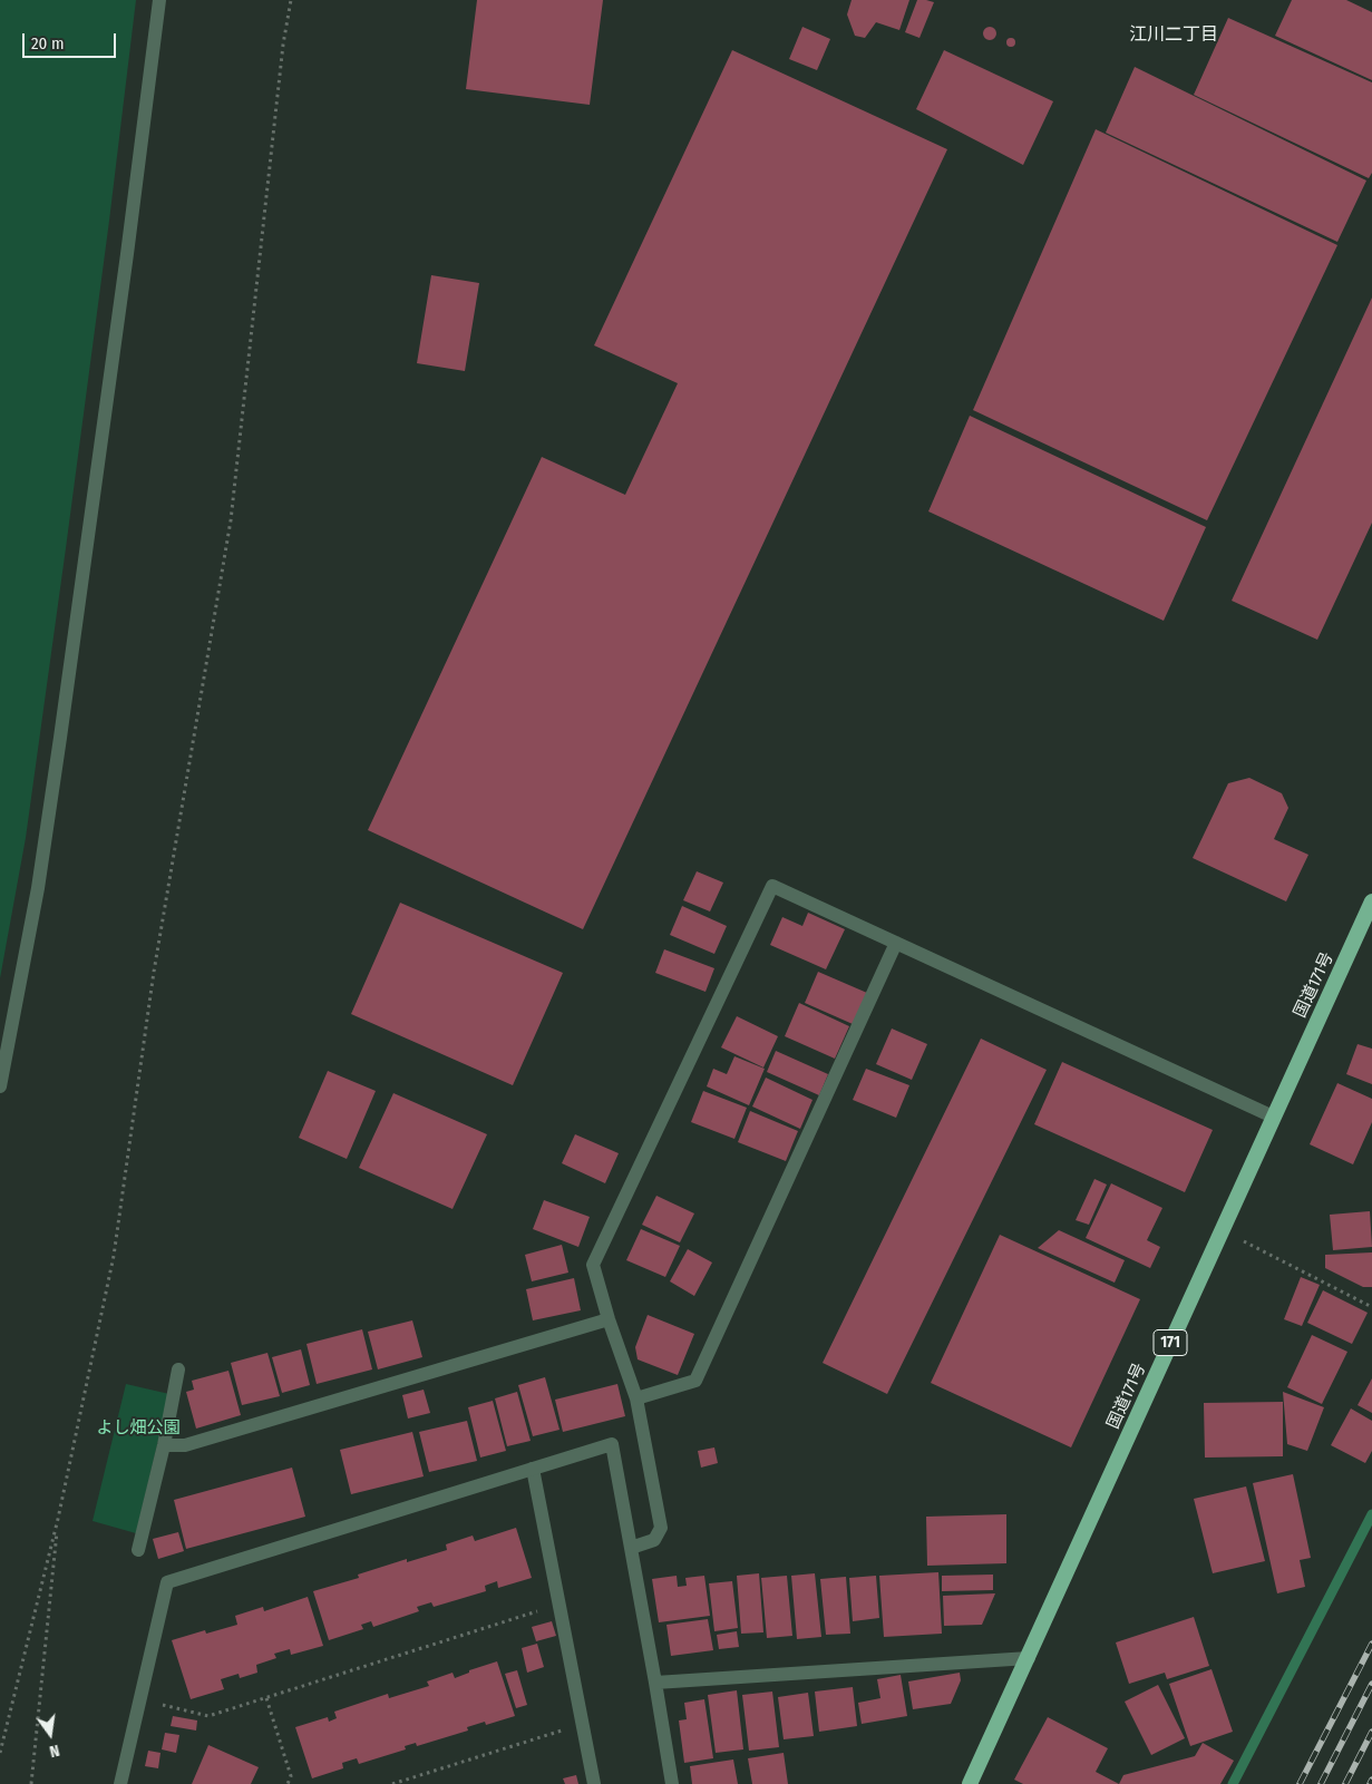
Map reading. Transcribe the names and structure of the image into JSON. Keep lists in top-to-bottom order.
{
  "streets": {
    "highway": ["国道171号", "171"]
  },
  "districts": ["江川二丁目"],
  "parks": ["よし畑公園"],
  "scale_bar": "20 m",
  "north": "bottom"
}
